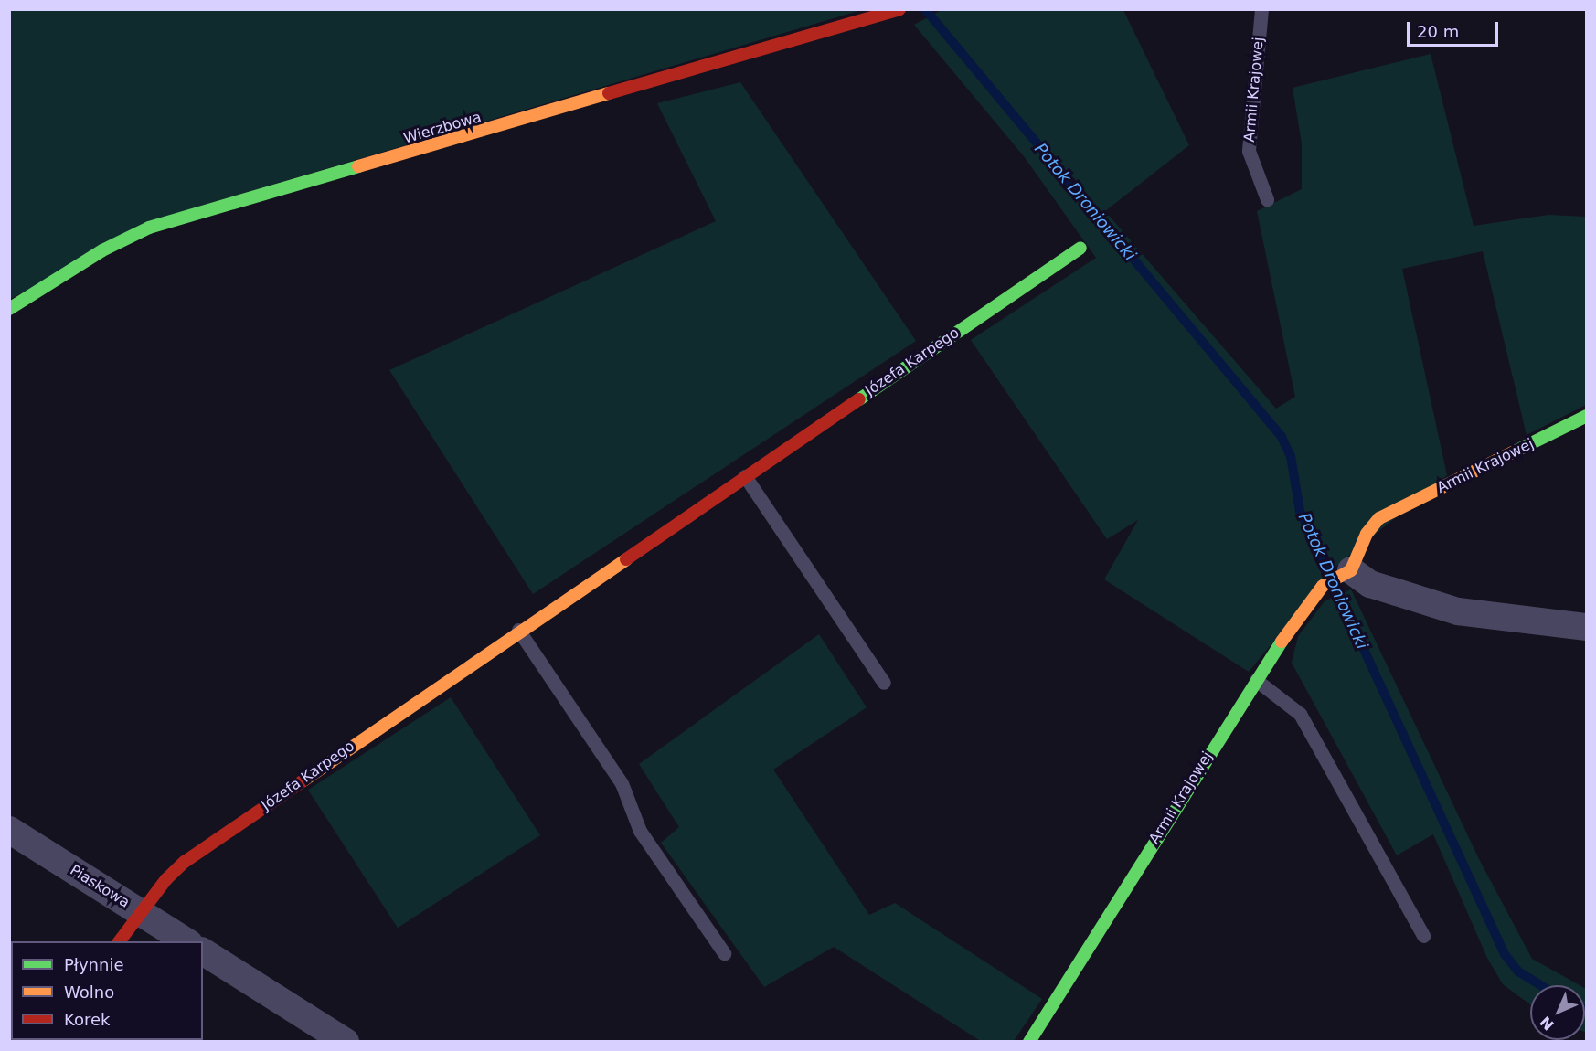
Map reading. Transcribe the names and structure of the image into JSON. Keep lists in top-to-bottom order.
{
  "streets": {
    "street": [
      "Armii Krajowej",
      "Wierzbowa",
      "Józefa Karpego",
      "Piaskowa"
    ]
  },
  "crossings": [
    ["Józefa Karpego", "Piaskowa"]
  ],
  "water": ["Potok Droniowicki"],
  "legend": ["Płynnie", "Wolno", "Korek"],
  "scale_bar": "20 m",
  "north": "bottom left"
}
